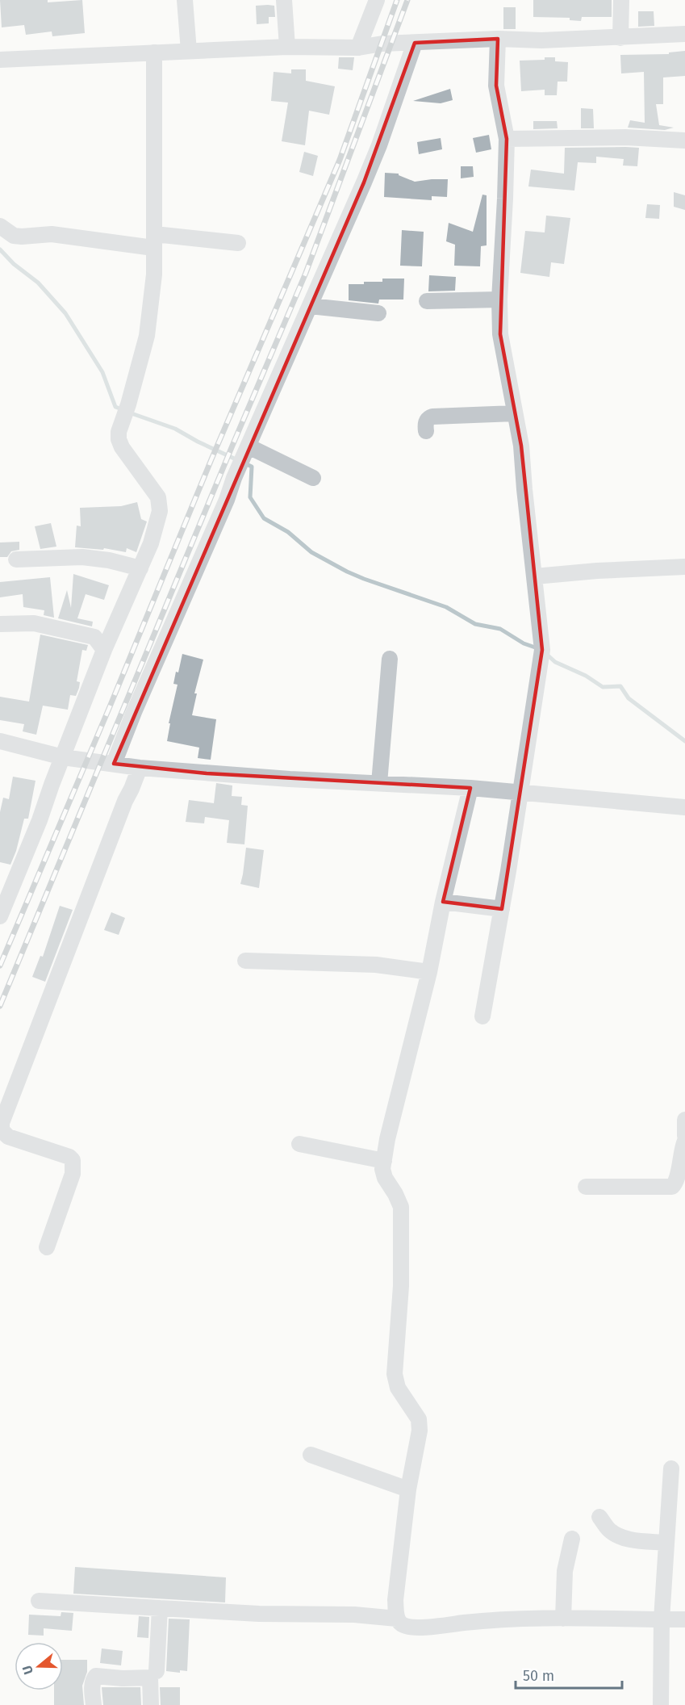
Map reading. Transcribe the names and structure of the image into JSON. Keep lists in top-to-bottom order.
{
  "scale_bar": "50 m",
  "north": "left"
}
